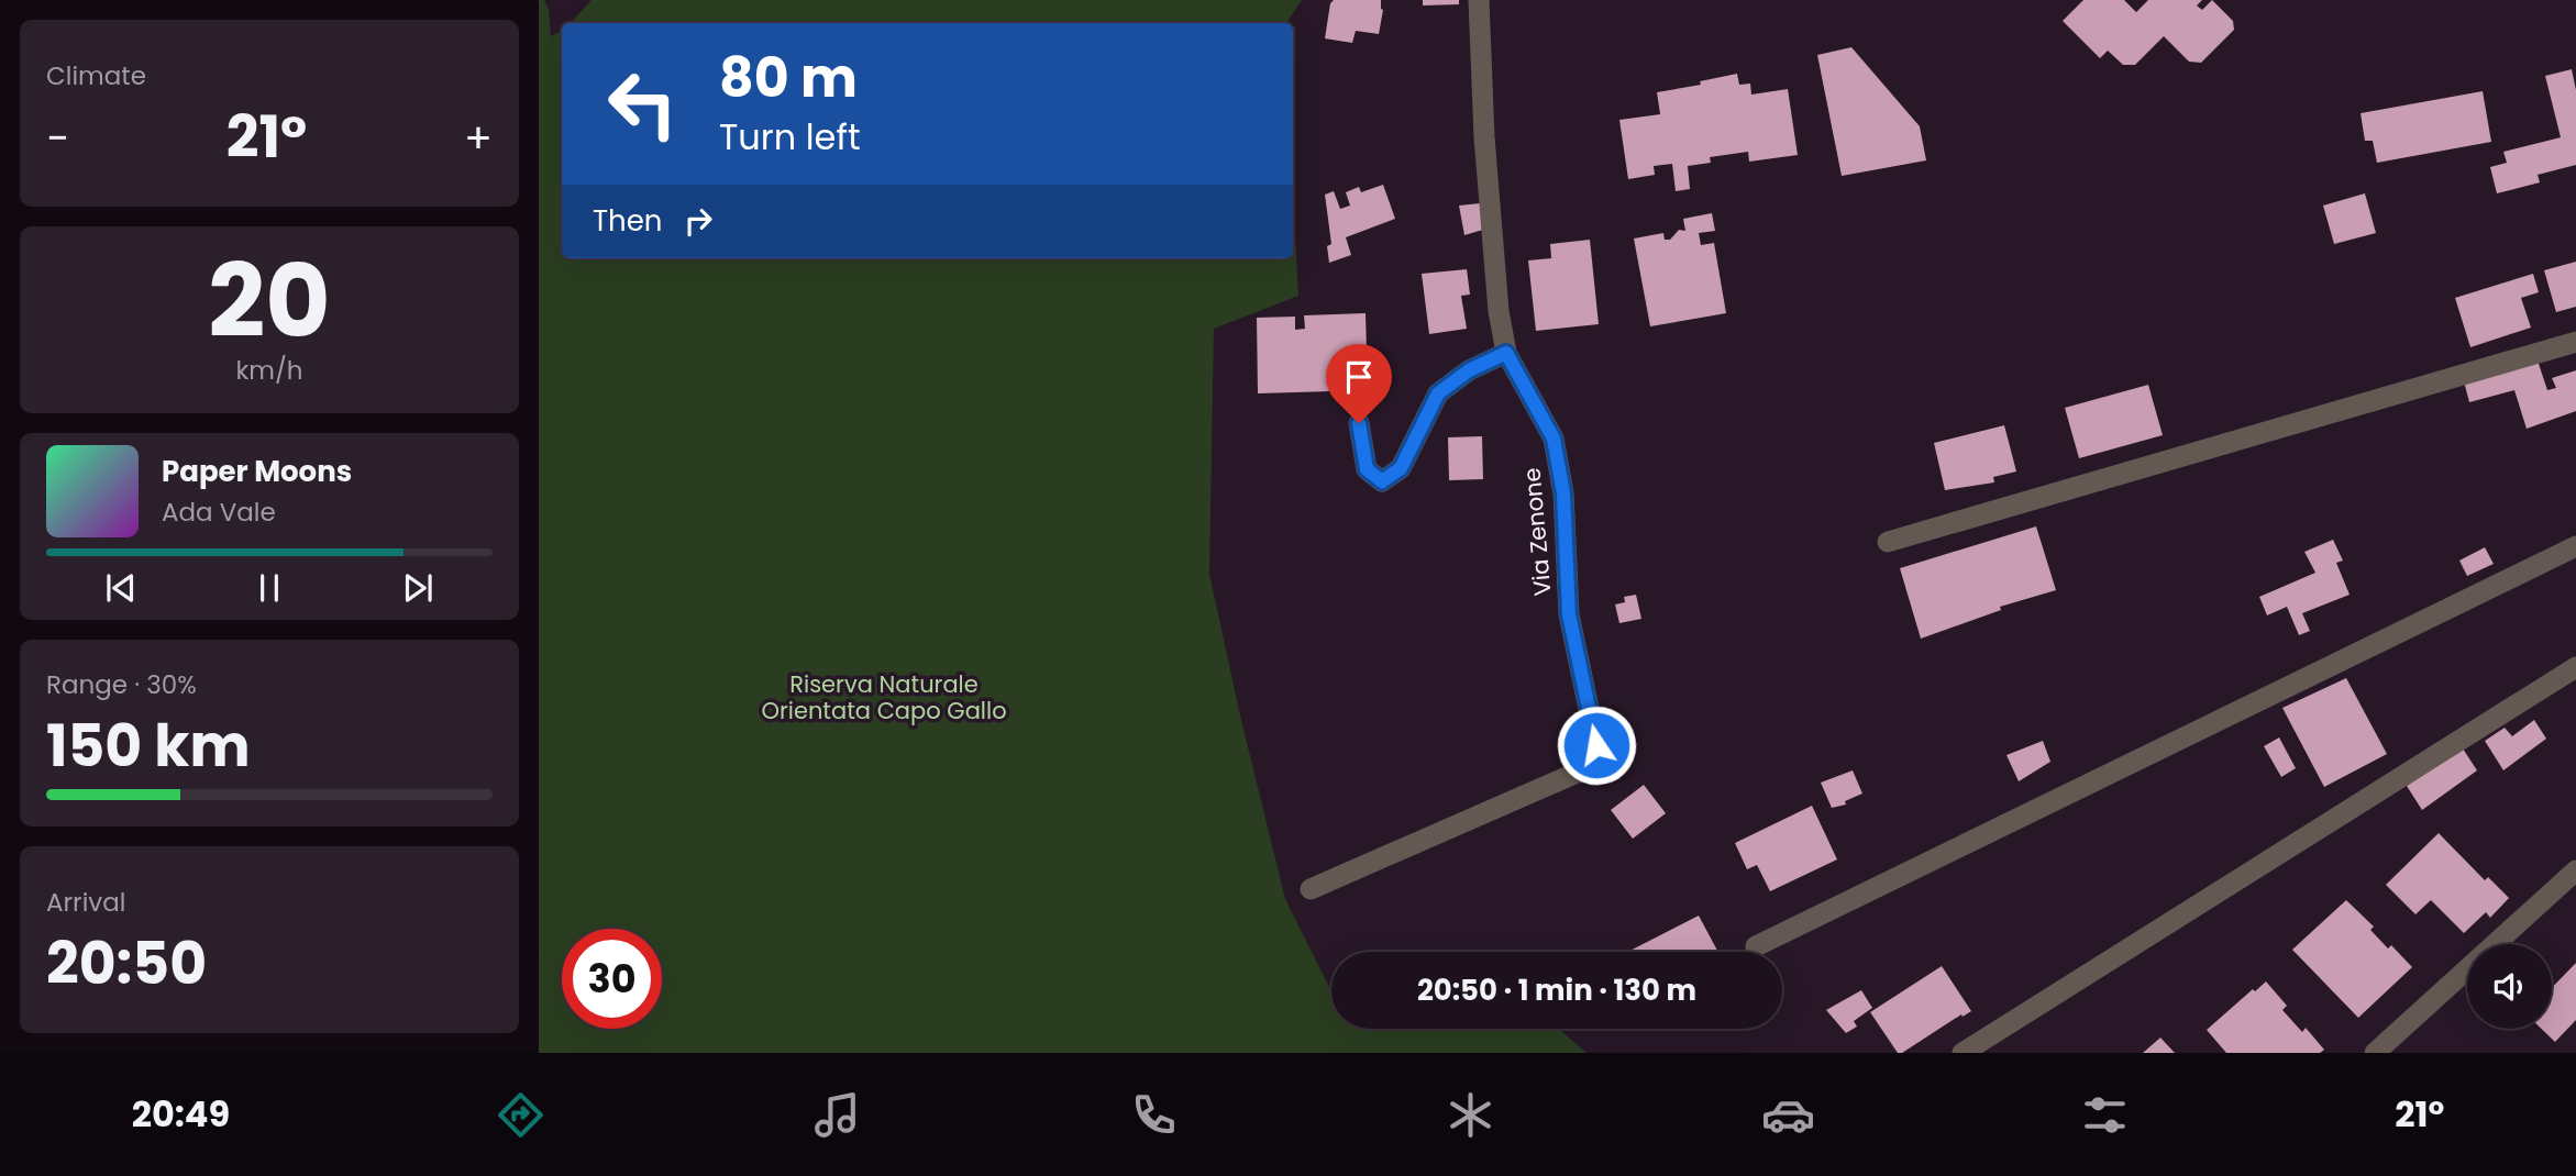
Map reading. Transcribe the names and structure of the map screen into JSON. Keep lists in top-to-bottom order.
{
  "streets": {
    "street": ["Via Zenone"]
  },
  "parks": ["Riserva Naturale Orientata Capo Gallo"],
  "page": {
    "tile": [
      "Climate",
      ["20", "km/h"],
      ["Range · 30%", "150 km"],
      ["Arrival", "20:50"]
    ],
    "turn": ["80 m", "Turn left"],
    "heat": ["−", "21°", "+"],
    "then": "Then",
    "song": ["Paper Moons", "Ada Vale"],
    "limit": "30",
    "trip": "20:50 · 1 min · 130 m",
    "tabs": ["20:49", "21°"]
  }
}
